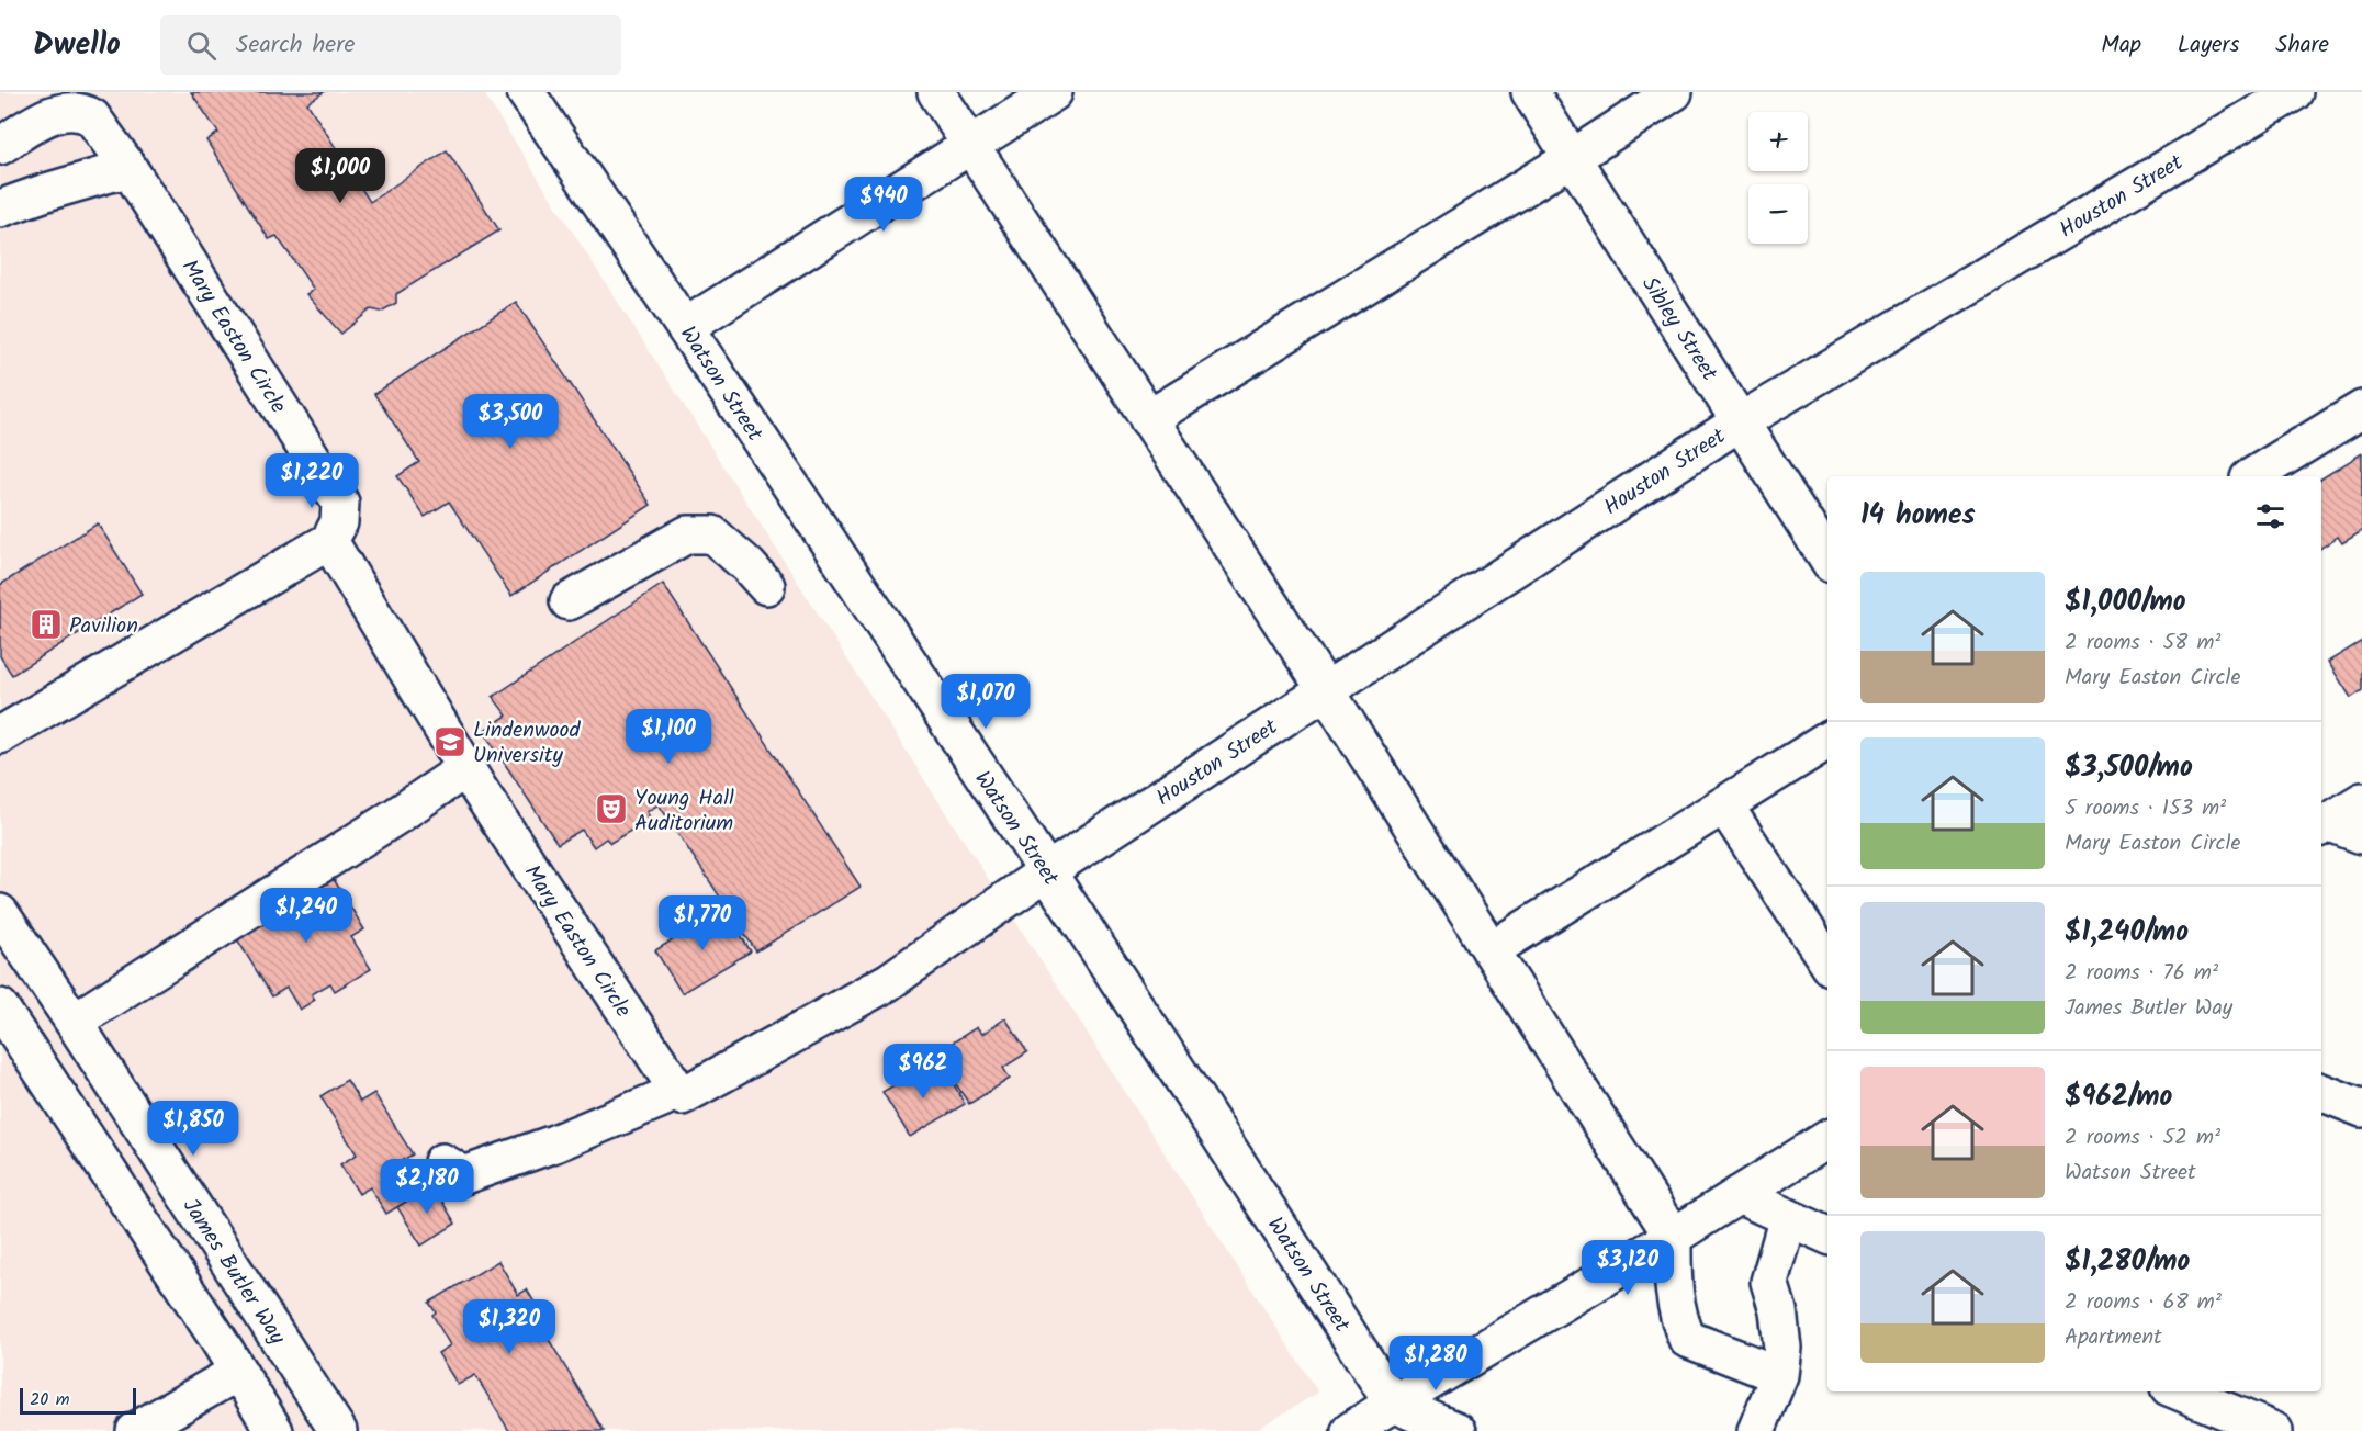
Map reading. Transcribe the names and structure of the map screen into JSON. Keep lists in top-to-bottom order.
{
  "streets": {
    "street": [
      "Houston Street",
      "Sibley Street",
      "Mary Easton Circle",
      "Watson Street",
      "James Butler Way"
    ]
  },
  "crossings": [
    ["Houston Street", "Sibley Street"],
    ["Houston Street", "Mary Easton Circle"],
    ["Houston Street", "Watson Street"]
  ],
  "places": {
    "building": ["Pavilion"],
    "school or university": ["Lindenwood University"],
    "theatre": ["Young Hall Auditorium"]
  },
  "scale_bar": "20 m",
  "page": {
    "header": "Dwello",
    "search": "Search here",
    "nav": ["Map", "Layers", "Share"],
    "map_buttons": ["+", "−"],
    "price": [
      "$1,000",
      "$940",
      "$3,500",
      "$1,220",
      "$1,070",
      "$1,100",
      "$1,240",
      "$1,770",
      "$962",
      "$1,850",
      "$2,180",
      "$3,120",
      "$1,320",
      "$1,280"
    ],
    "heading": "14 homes",
    "list": [
      {
        "name": "$1,000/mo",
        "note": "2 rooms · 58 m² · Mary Easton Circle"
      },
      {
        "name": "$3,500/mo",
        "note": "5 rooms · 153 m² · Mary Easton Circle"
      },
      {
        "name": "$1,240/mo",
        "note": "2 rooms · 76 m² · James Butler Way"
      },
      {
        "name": "$962/mo",
        "note": "2 rooms · 52 m² · Watson Street"
      },
      {
        "name": "$1,280/mo",
        "note": "2 rooms · 68 m² · Apartment"
      }
    ],
    "scale": "20 m"
  }
}
